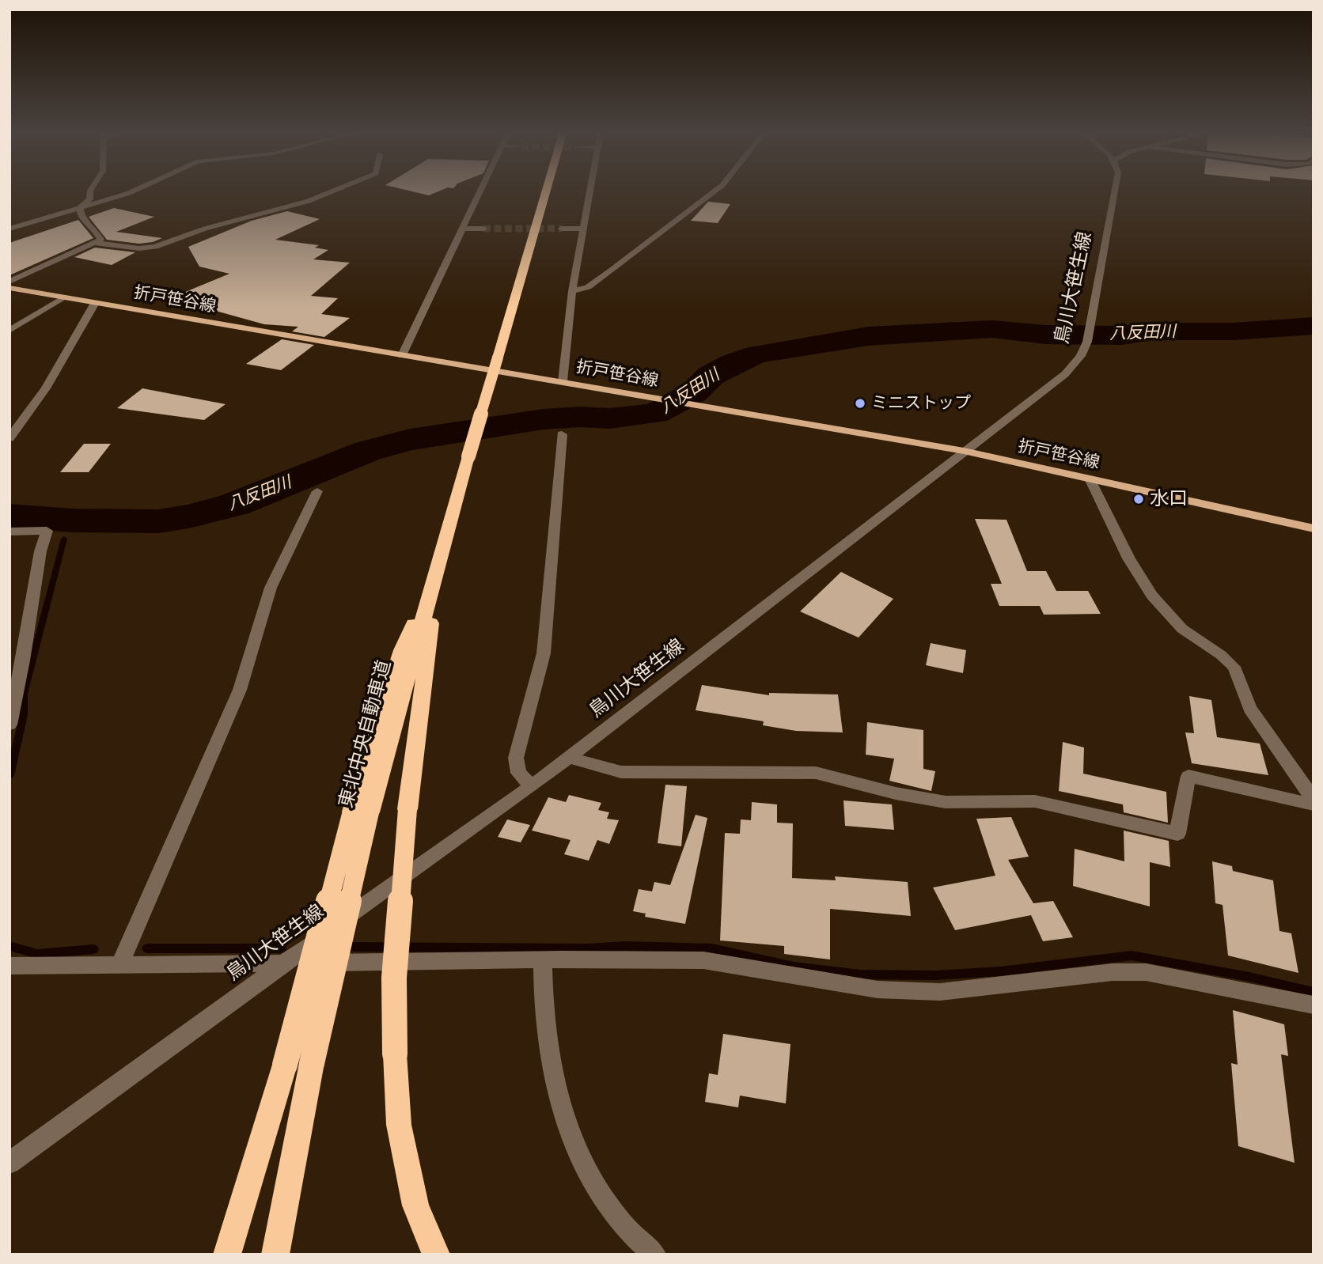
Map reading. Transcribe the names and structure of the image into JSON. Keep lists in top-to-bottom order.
{
  "streets": {
    "highway": ["東北中央自動車道"],
    "main road": ["折戸笹谷線"],
    "street": ["鳥川大笹生線"]
  },
  "crossings": [
    ["鳥川大笹生線", "折戸笹谷線"]
  ],
  "water": ["八反田川"],
  "places": ["ミニストップ", "水口"]
}
